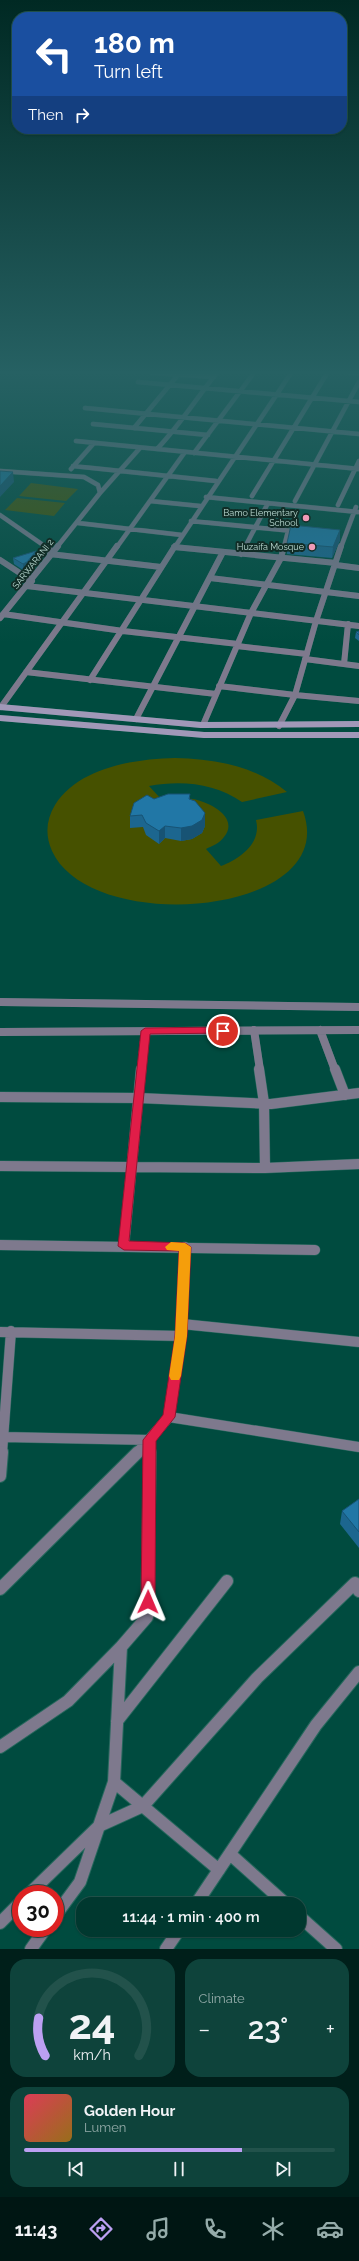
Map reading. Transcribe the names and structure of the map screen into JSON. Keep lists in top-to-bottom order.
{
  "streets": {
    "street": ["SARWARANI 2"]
  },
  "places": ["Bamo Elementary School", "Huzaifa Mosque"],
  "page": {
    "turn": ["180 m", "Turn left"],
    "then": "Then",
    "limit": "30",
    "trip": "11:44 · 1 min · 400 m",
    "tile": "Climate",
    "heat": ["−", "23°", "+"],
    "song": ["Golden Hour", "Lumen"],
    "tabs": "11:43",
    "gauge": ["24", "km/h"]
  }
}
